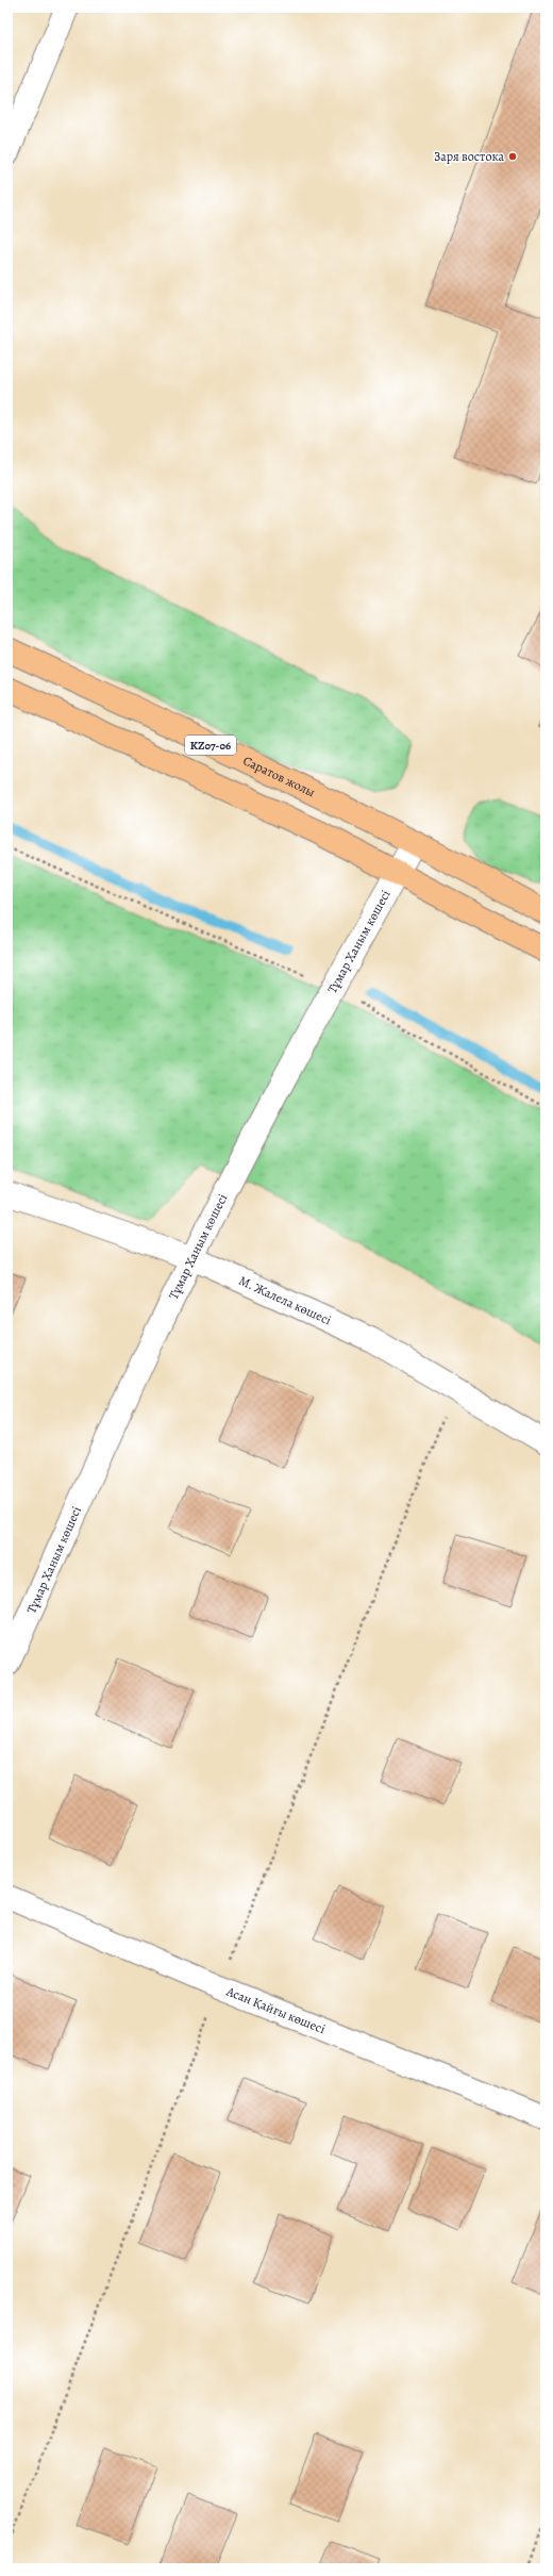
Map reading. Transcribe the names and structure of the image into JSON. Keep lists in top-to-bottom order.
{
  "streets": {
    "main road": ["KZ07-06", "Саратов жолы"],
    "street": ["Тұмар Ханым көшесі", "М. Жалела көшесі", "Асан Қайғы көшесі"]
  },
  "crossings": [
    ["KZ07-06", "Тұмар Ханым көшесі"],
    ["Саратов жолы", "Тұмар Ханым көшесі"],
    ["Тұмар Ханым көшесі", "М. Жалела көшесі"]
  ],
  "places": ["Заря востока"]
}
